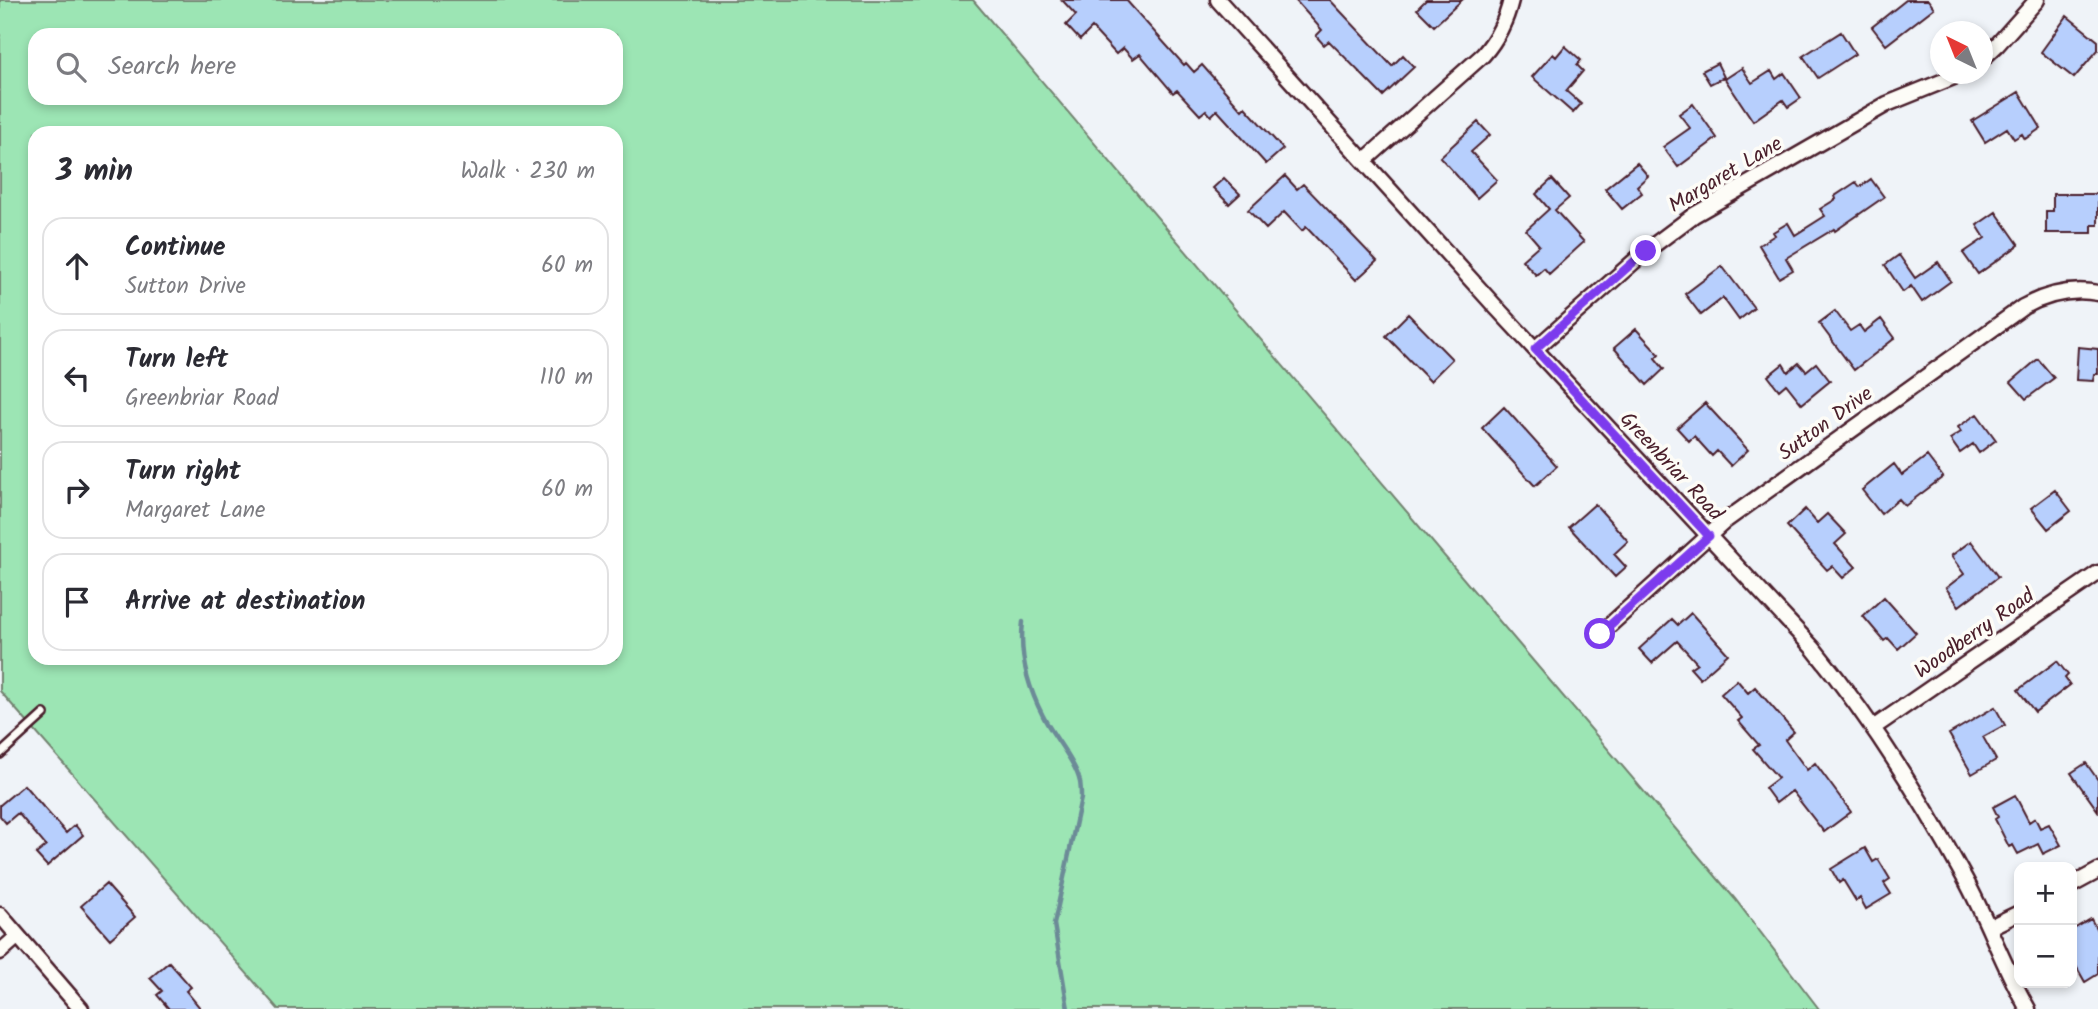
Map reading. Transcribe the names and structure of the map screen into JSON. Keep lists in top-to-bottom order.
{
  "streets": {
    "street": [
      "Margaret Lane",
      "Sutton Drive",
      "Greenbriar Road",
      "Woodberry Road"
    ]
  },
  "crossings": [
    ["Margaret Lane", "Greenbriar Road"],
    ["Sutton Drive", "Greenbriar Road"],
    ["Greenbriar Road", "Woodberry Road"]
  ],
  "north": "top left",
  "page": {
    "search": "Search here",
    "heading": ["3 min", "Walk · 230 m"],
    "list": [
      ["Continue", "Sutton Drive", "60 m"],
      ["Turn left", "Greenbriar Road", "110 m"],
      ["Turn right", "Margaret Lane", "60 m"],
      "Arrive at destination"
    ],
    "map_buttons": ["+", "−"]
  }
}
